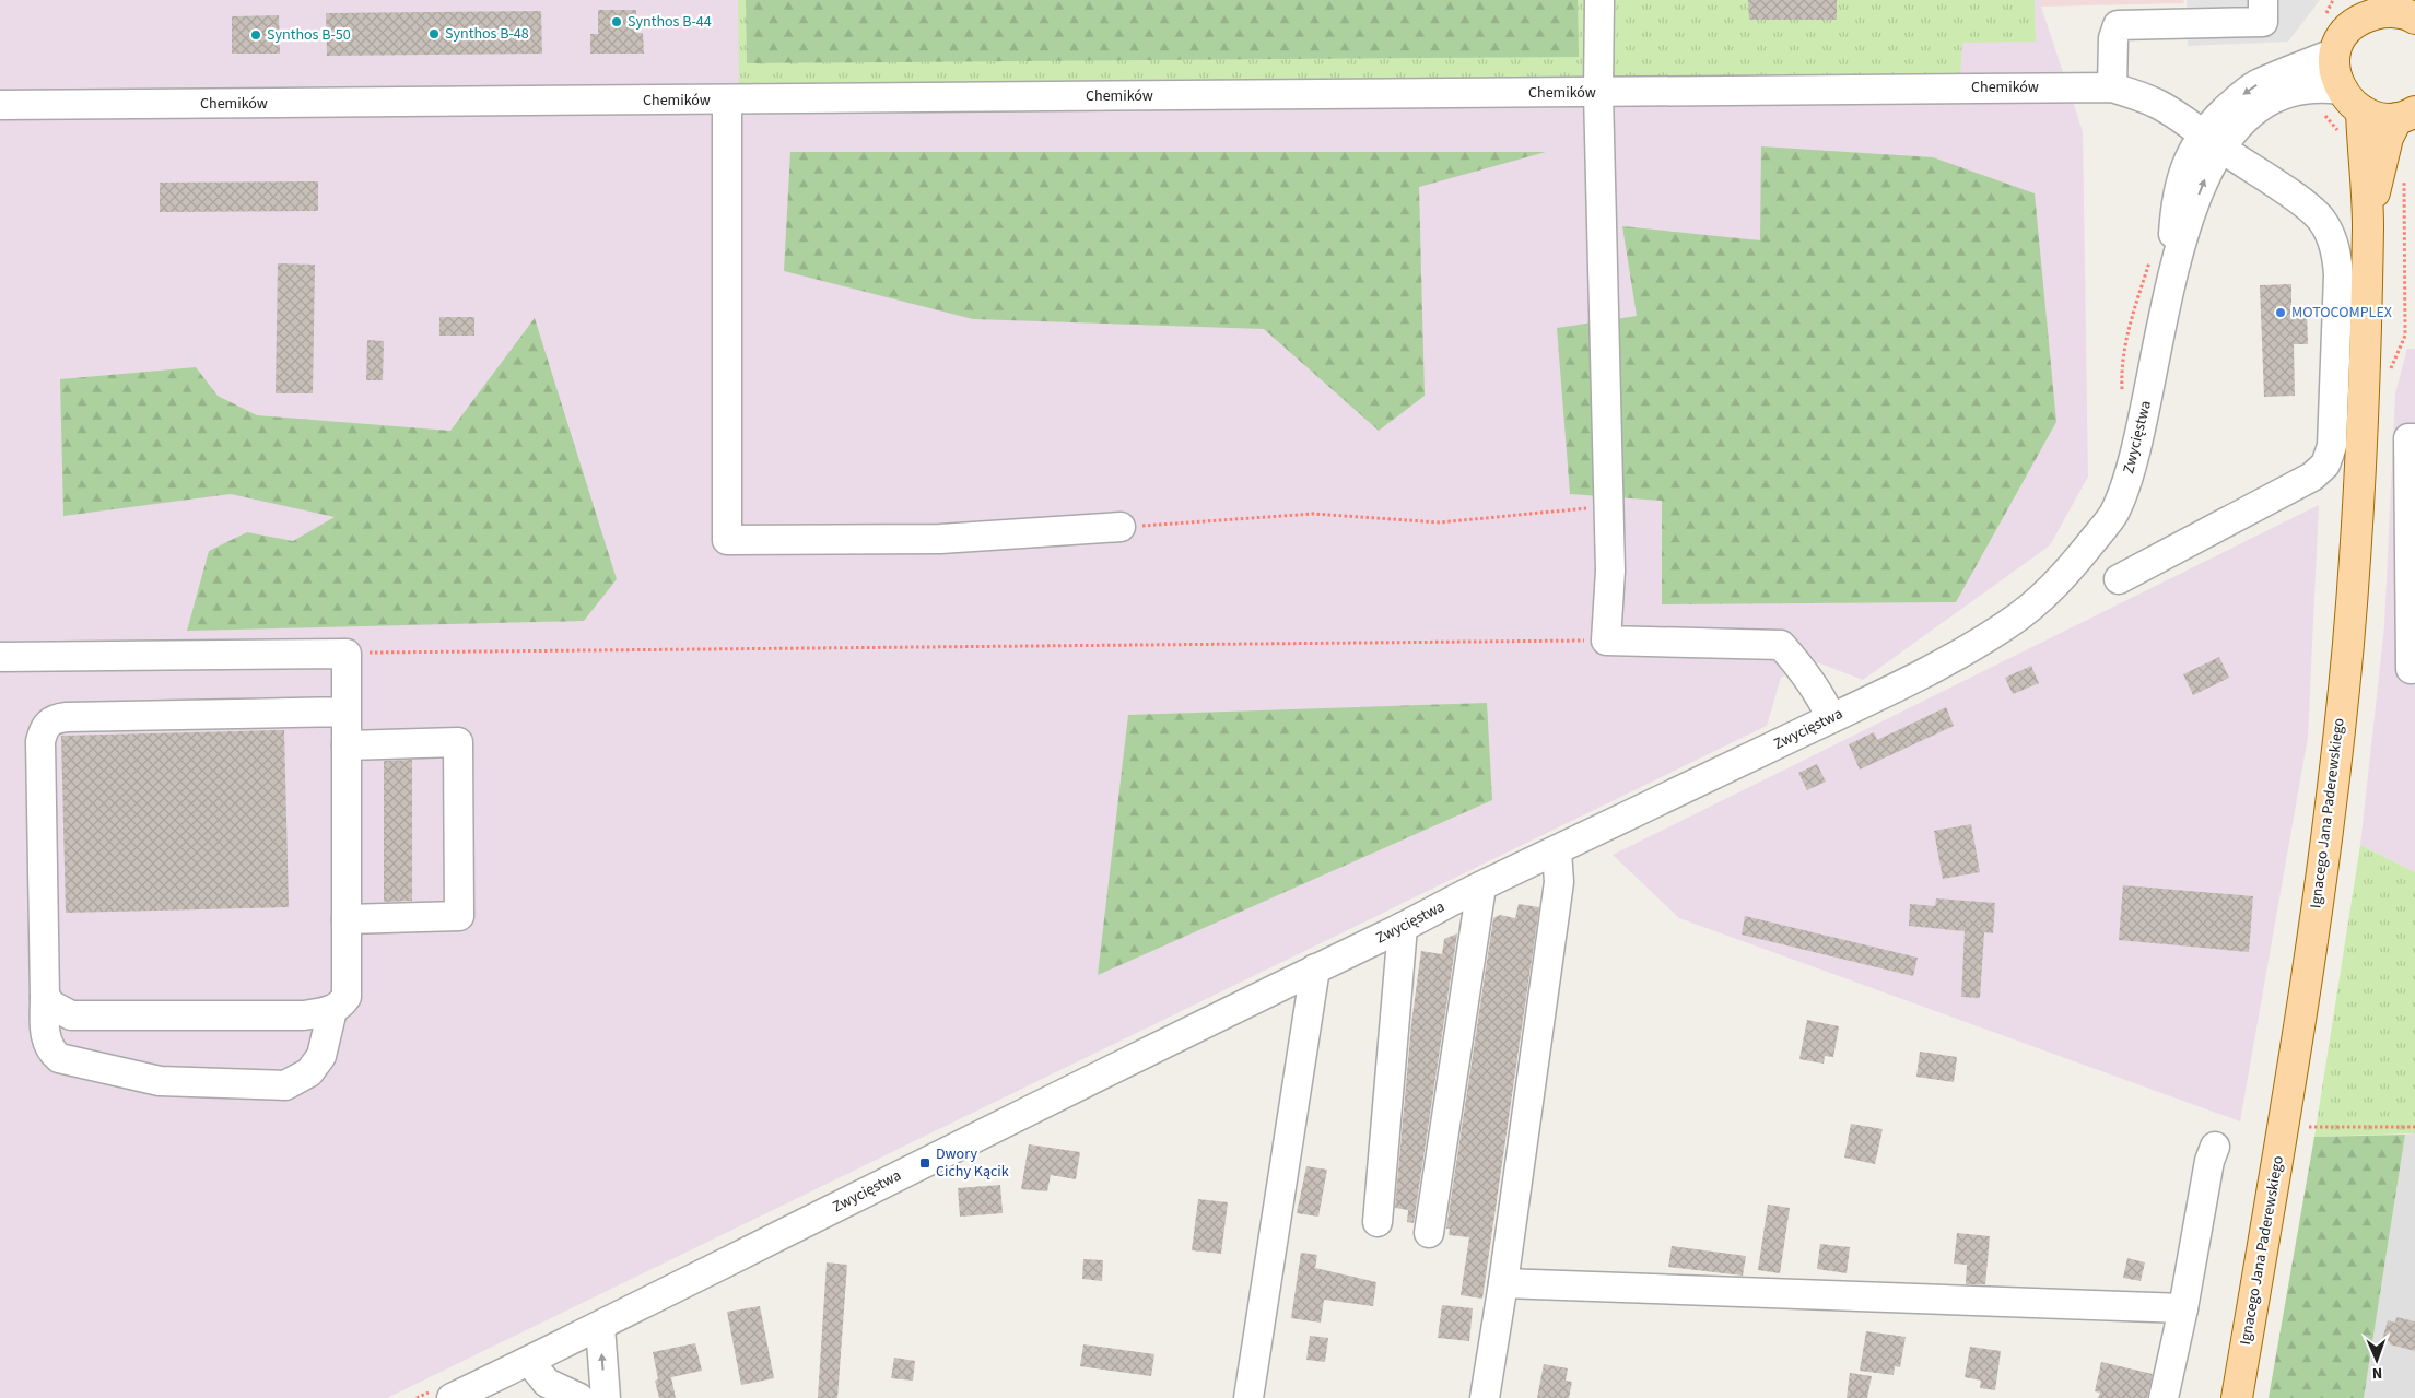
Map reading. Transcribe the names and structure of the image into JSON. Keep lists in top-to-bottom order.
{
  "streets": {
    "main road": ["Ignacego Jana Paderewskiego"],
    "street": ["Chemików", "Zwycięstwa"]
  },
  "crossings": [
    ["Chemików", "Zwycięstwa"]
  ],
  "places": {
    "other": [
      "Synthos B-44",
      "Synthos B-48",
      "Synthos B-50",
      "MOTOCOMPLEX"
    ],
    "transit": ["Dwory Cichy Kącik"]
  },
  "north": "bottom"
}
